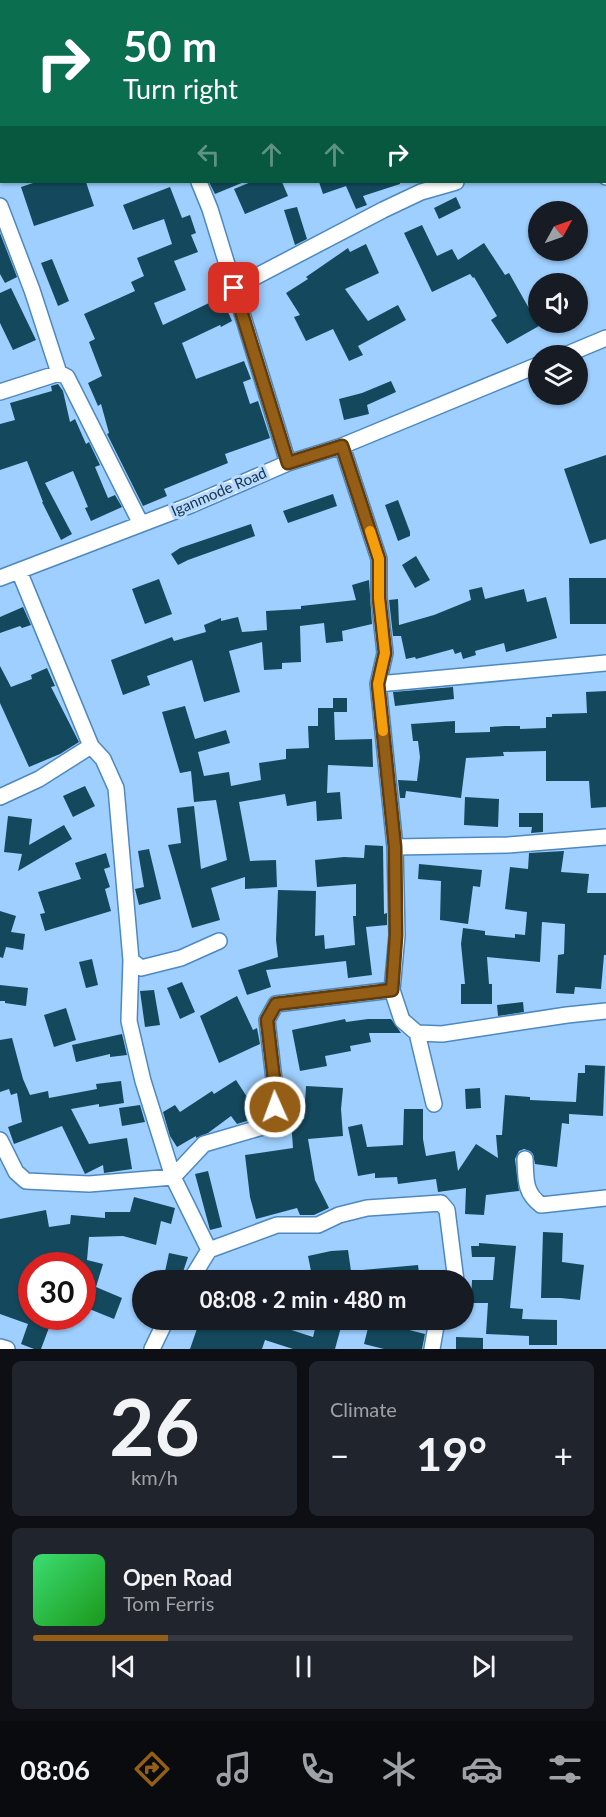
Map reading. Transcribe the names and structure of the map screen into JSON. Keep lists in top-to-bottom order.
{
  "streets": {
    "street": ["Iganmode Road"]
  },
  "north": "top right",
  "page": {
    "turn": ["50 m", "Turn right"],
    "limit": "30",
    "trip": "08:08 · 2 min · 480 m",
    "tile": [
      ["26", "km/h"],
      "Climate"
    ],
    "heat": ["−", "19°", "+"],
    "song": ["Open Road", "Tom Ferris"],
    "tabs": "08:06"
  }
}
